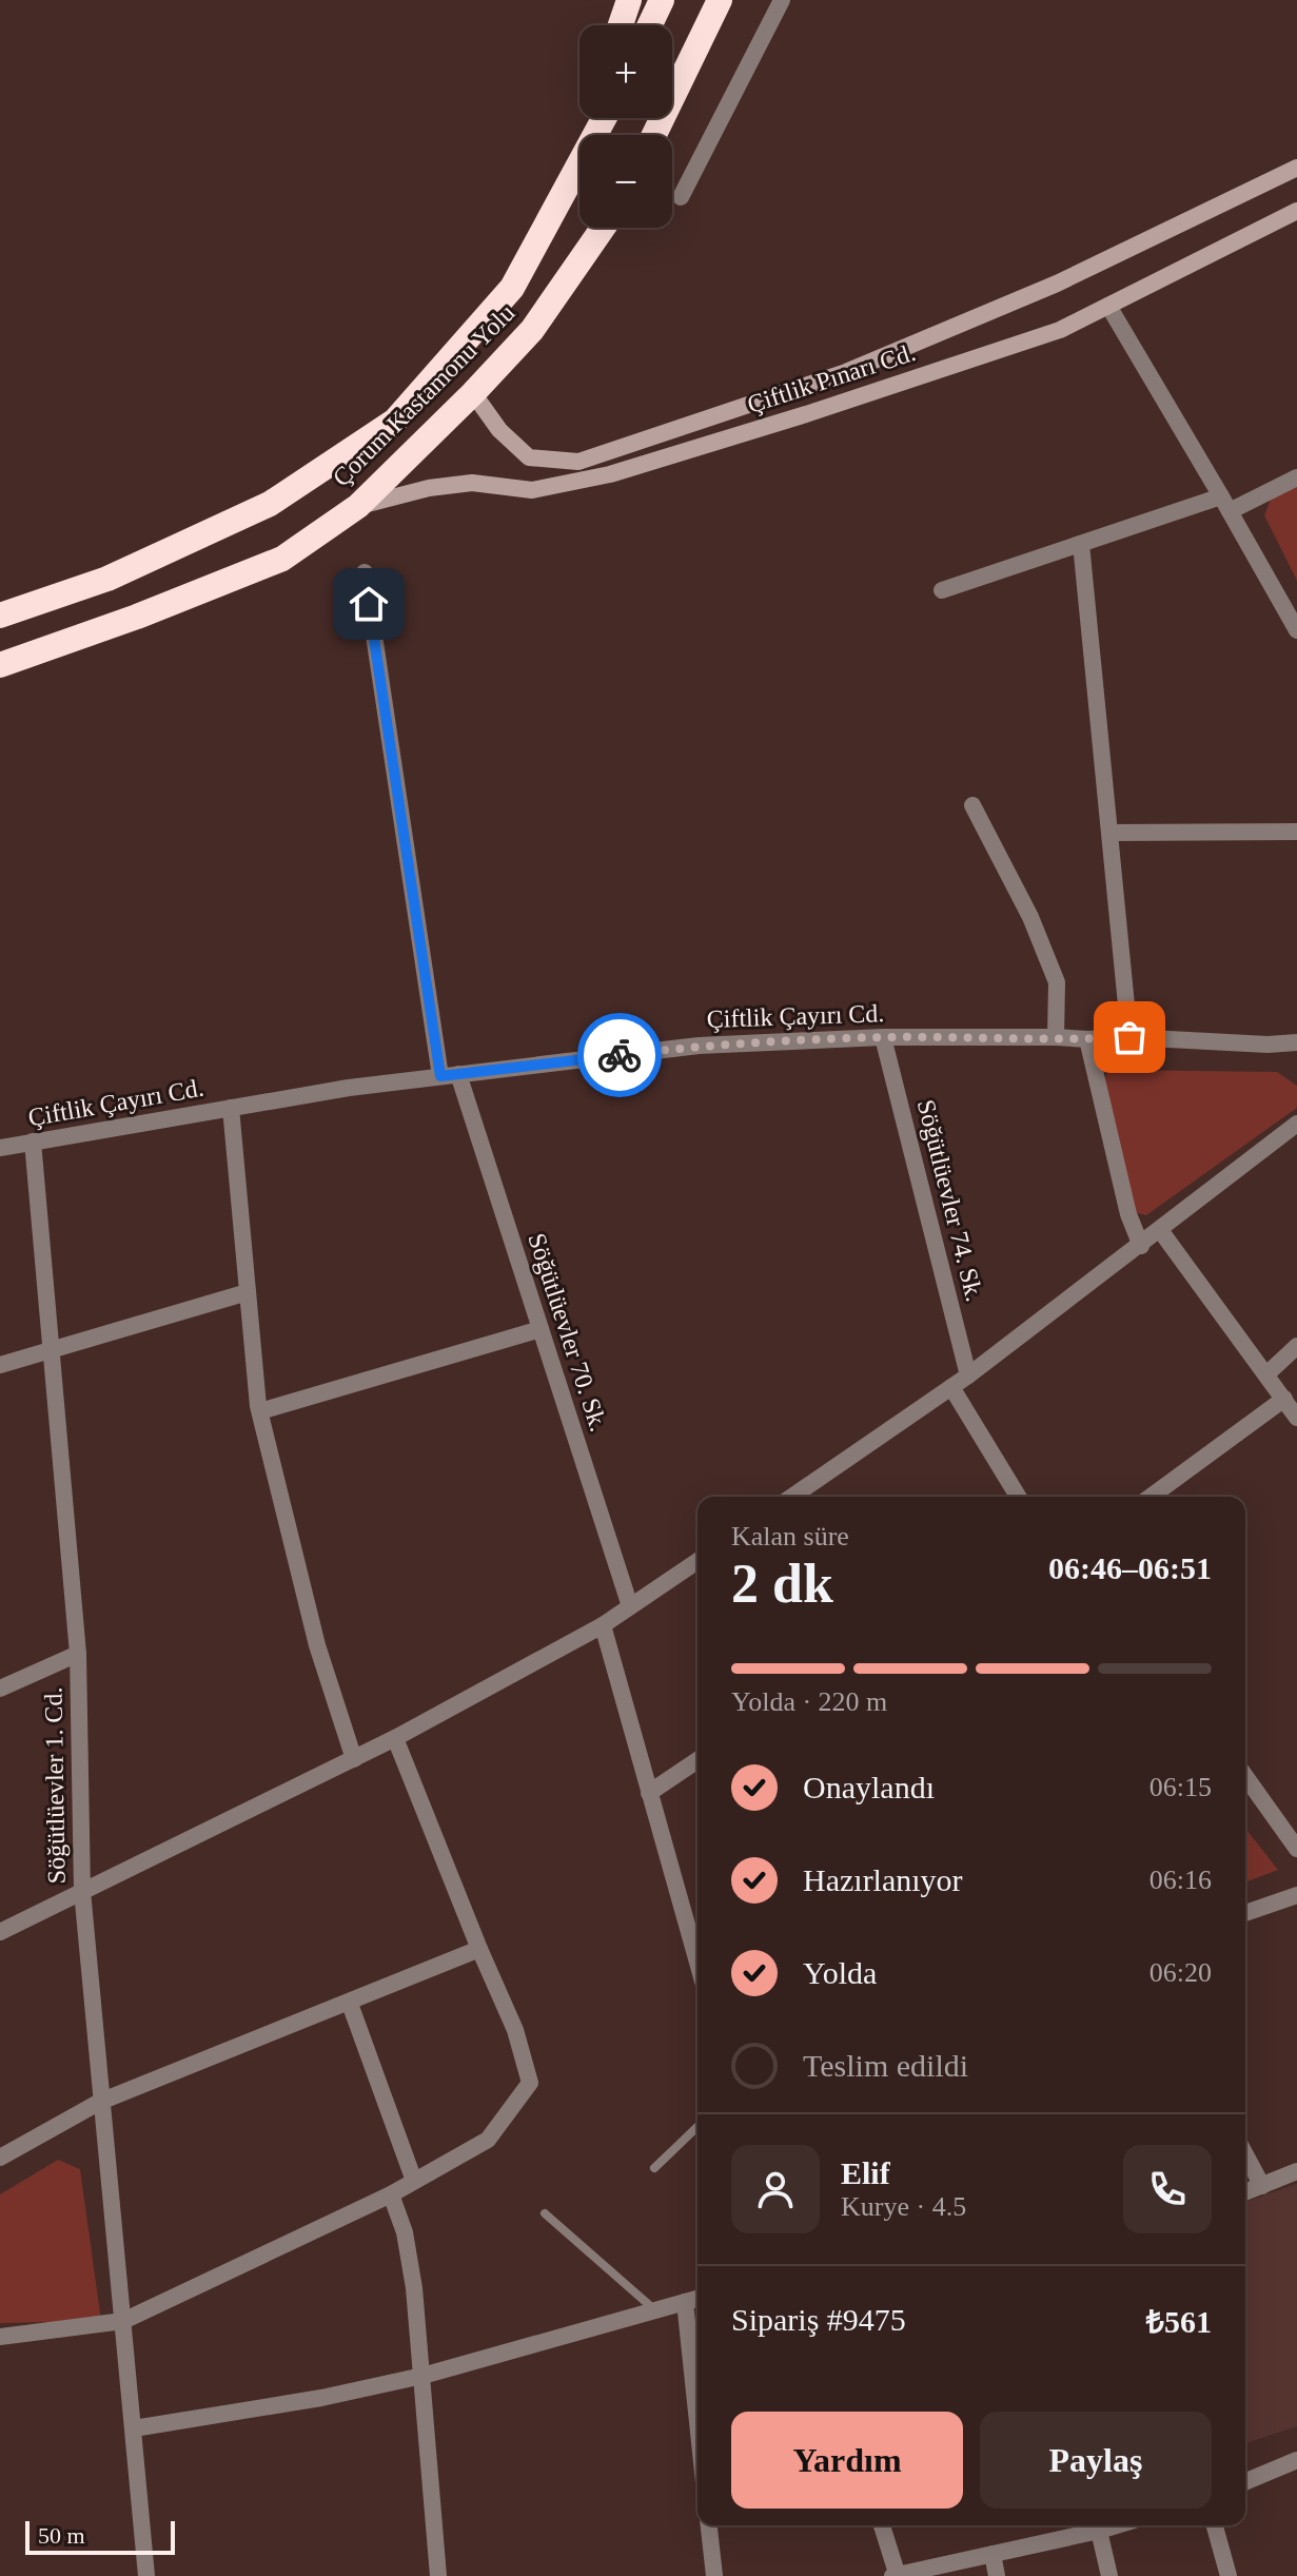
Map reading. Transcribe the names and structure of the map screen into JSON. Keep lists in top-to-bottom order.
{
  "streets": {
    "highway": ["Çorum Kastamonu Yolu"],
    "street": [
      "Çiftlik Pınarı Cd.",
      "Çiftlik Çayırı Cd.",
      "Söğütlüevler 74. Sk.",
      "Söğütlüevler 70. Sk.",
      "Söğütlüevler 1. Cd."
    ]
  },
  "crossings": [
    ["Çiftlik Pınarı Cd.", "Çorum Kastamonu Yolu"],
    ["Çiftlik Çayırı Cd.", "Söğütlüevler 74. Sk."],
    ["Çiftlik Çayırı Cd.", "Söğütlüevler 70. Sk."],
    ["Çiftlik Çayırı Cd.", "Söğütlüevler 1. Cd."]
  ],
  "scale_bar": "50 m",
  "page": {
    "map_buttons": ["+", "−"],
    "heading": ["2 dk", "Kalan süre", "06:46–06:51"],
    "panel": [
      "Elif",
      "Kurye · 4.5",
      "Sipariş #9475",
      "₺561"
    ],
    "bar": "Yolda · 220 m",
    "list": [
      ["Onaylandı", "06:15"],
      ["Hazırlanıyor", "06:16"],
      ["Yolda", "06:20"],
      "Teslim edildi"
    ],
    "buttons": ["Yardım", "Paylaş"],
    "scale": "50 m"
  }
}
